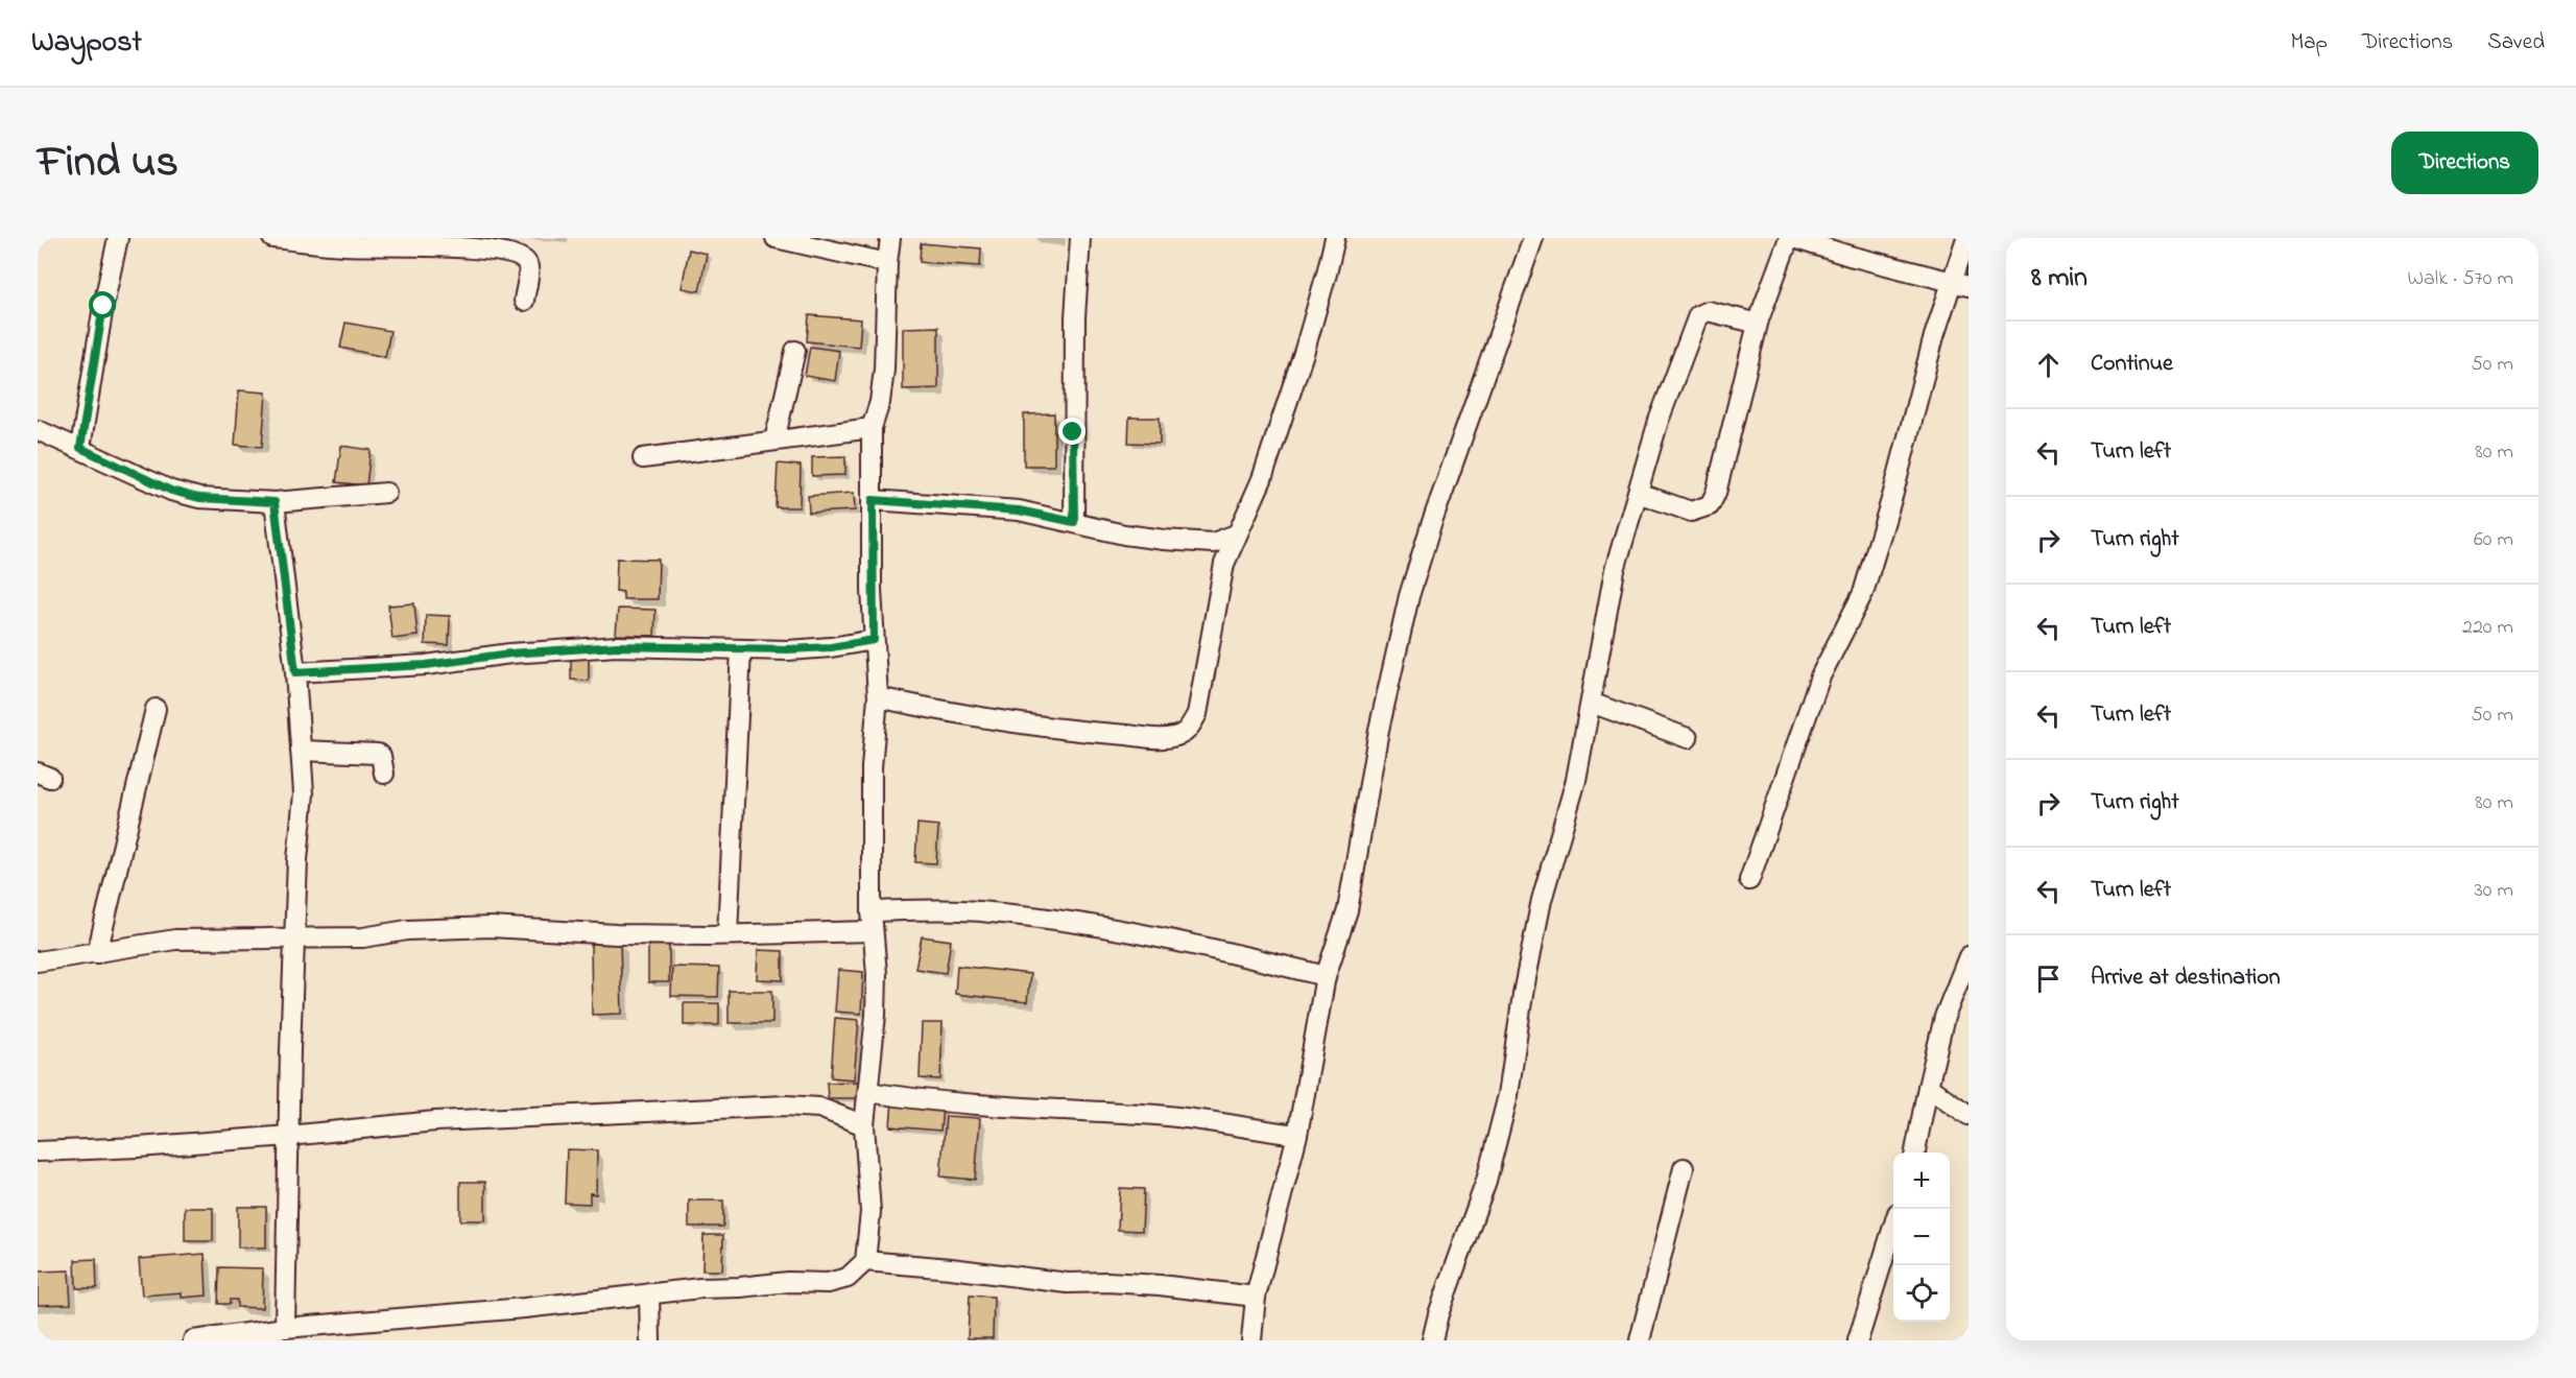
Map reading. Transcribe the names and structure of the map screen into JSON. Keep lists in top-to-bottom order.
{
  "page": {
    "header": "Waypost",
    "nav": ["Map", "Directions", "Saved"],
    "title": "Find us",
    "buttons": "Directions",
    "heading": ["8 min", "Walk · 570 m"],
    "list": [
      ["Continue", "50 m"],
      ["Turn left", "80 m"],
      ["Turn right", "60 m"],
      ["Turn left", "220 m"],
      ["Turn left", "50 m"],
      ["Turn right", "80 m"],
      ["Turn left", "30 m"],
      "Arrive at destination"
    ],
    "map_buttons": ["+", "−"]
  }
}
